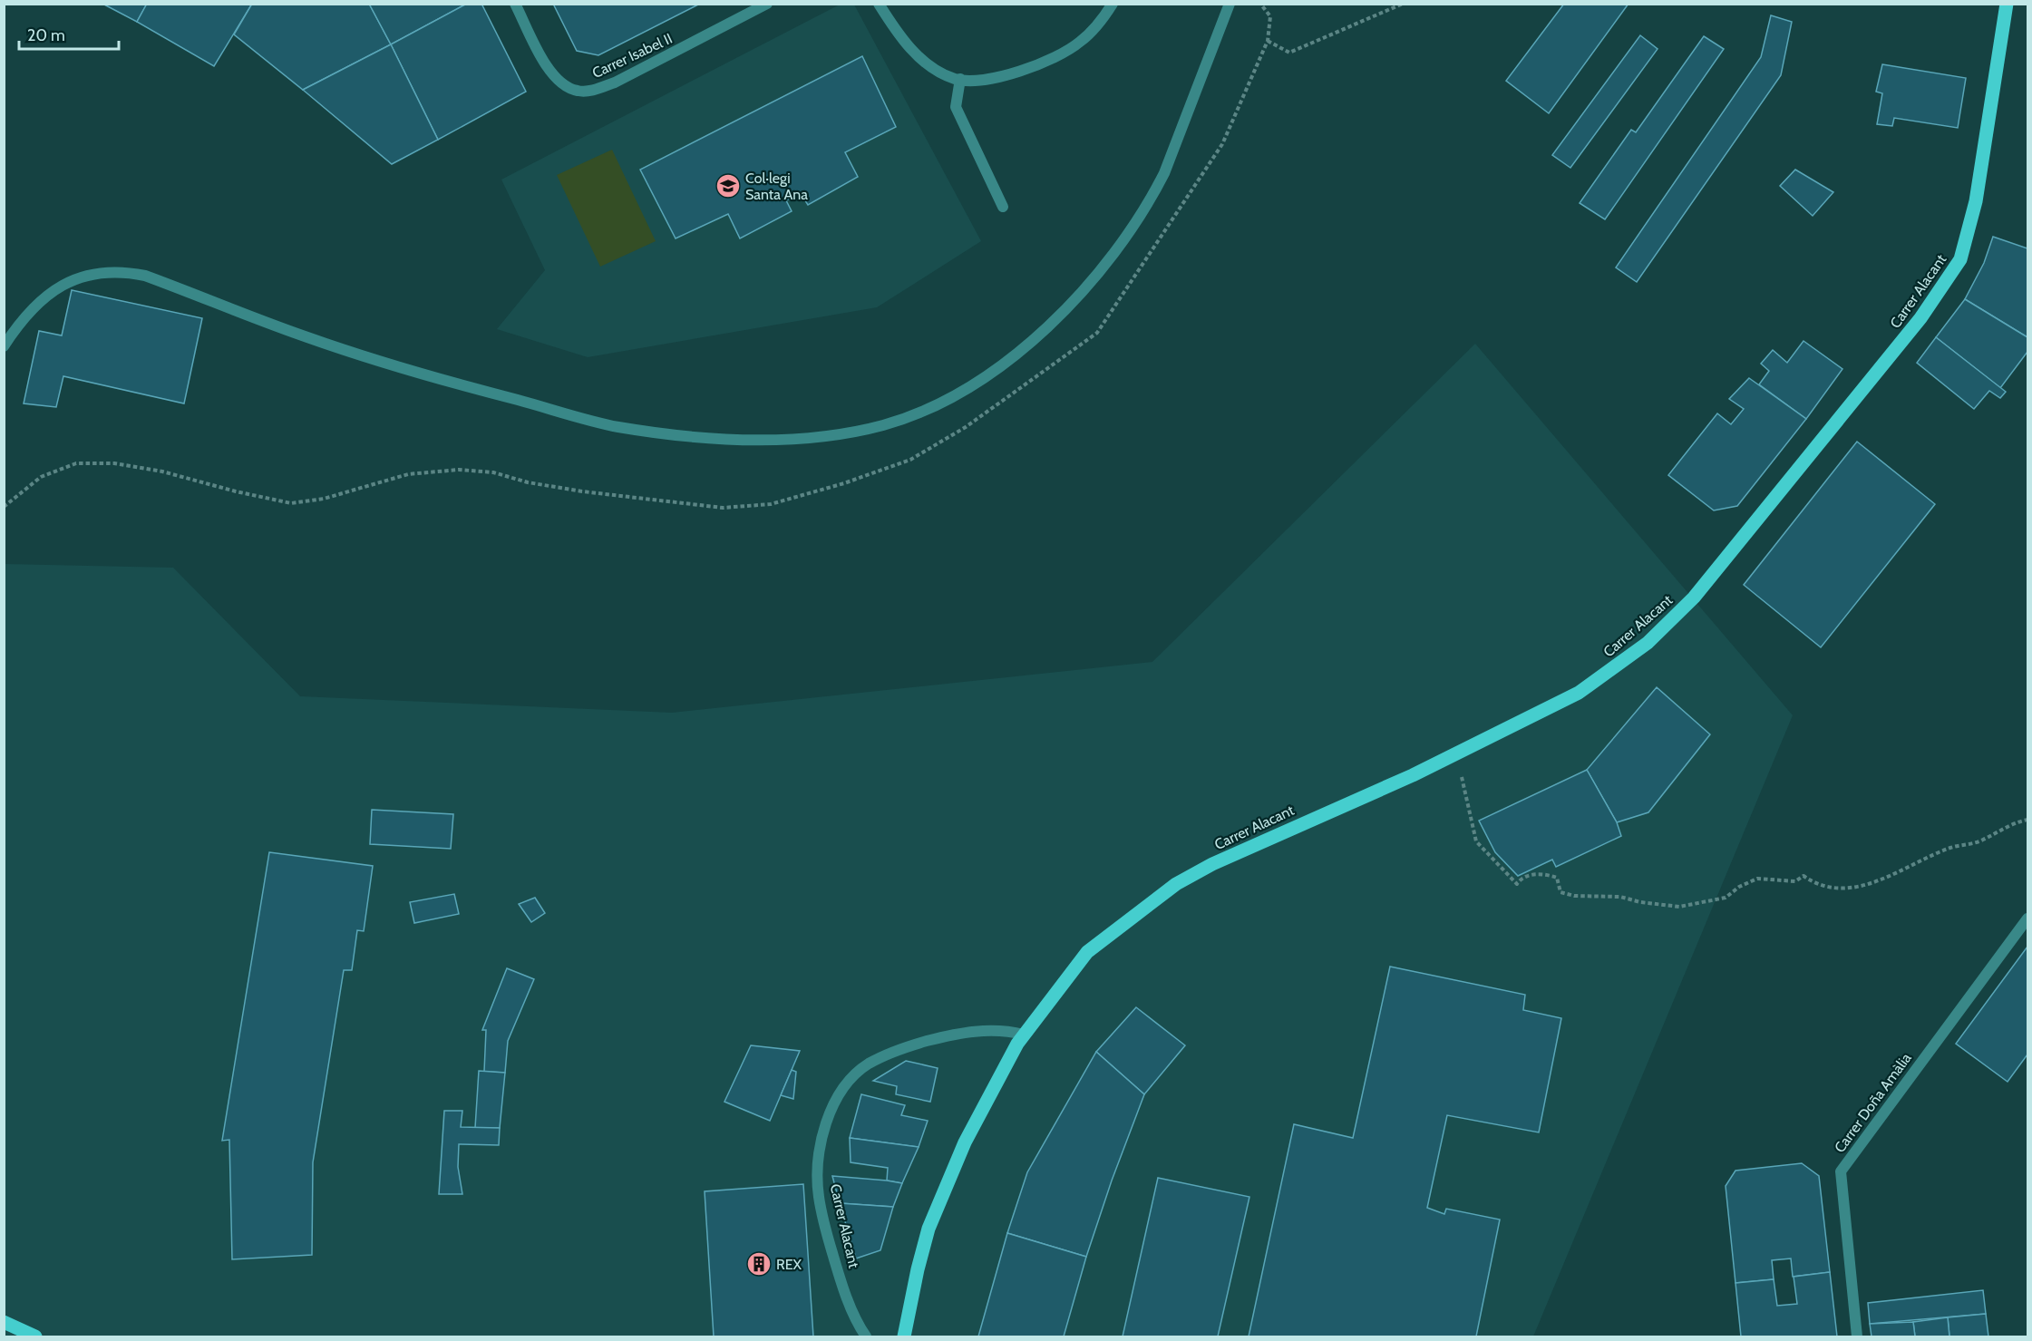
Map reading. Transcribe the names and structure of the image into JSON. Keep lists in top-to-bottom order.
{
  "streets": {
    "main road": ["Carrer Alacant"],
    "street": ["Carrer Isabel II", "Carrer Doña Amàlia"]
  },
  "places": {
    "school or university": ["Col·legi Santa Ana"],
    "building": ["REX"]
  },
  "scale_bar": "20 m"
}
